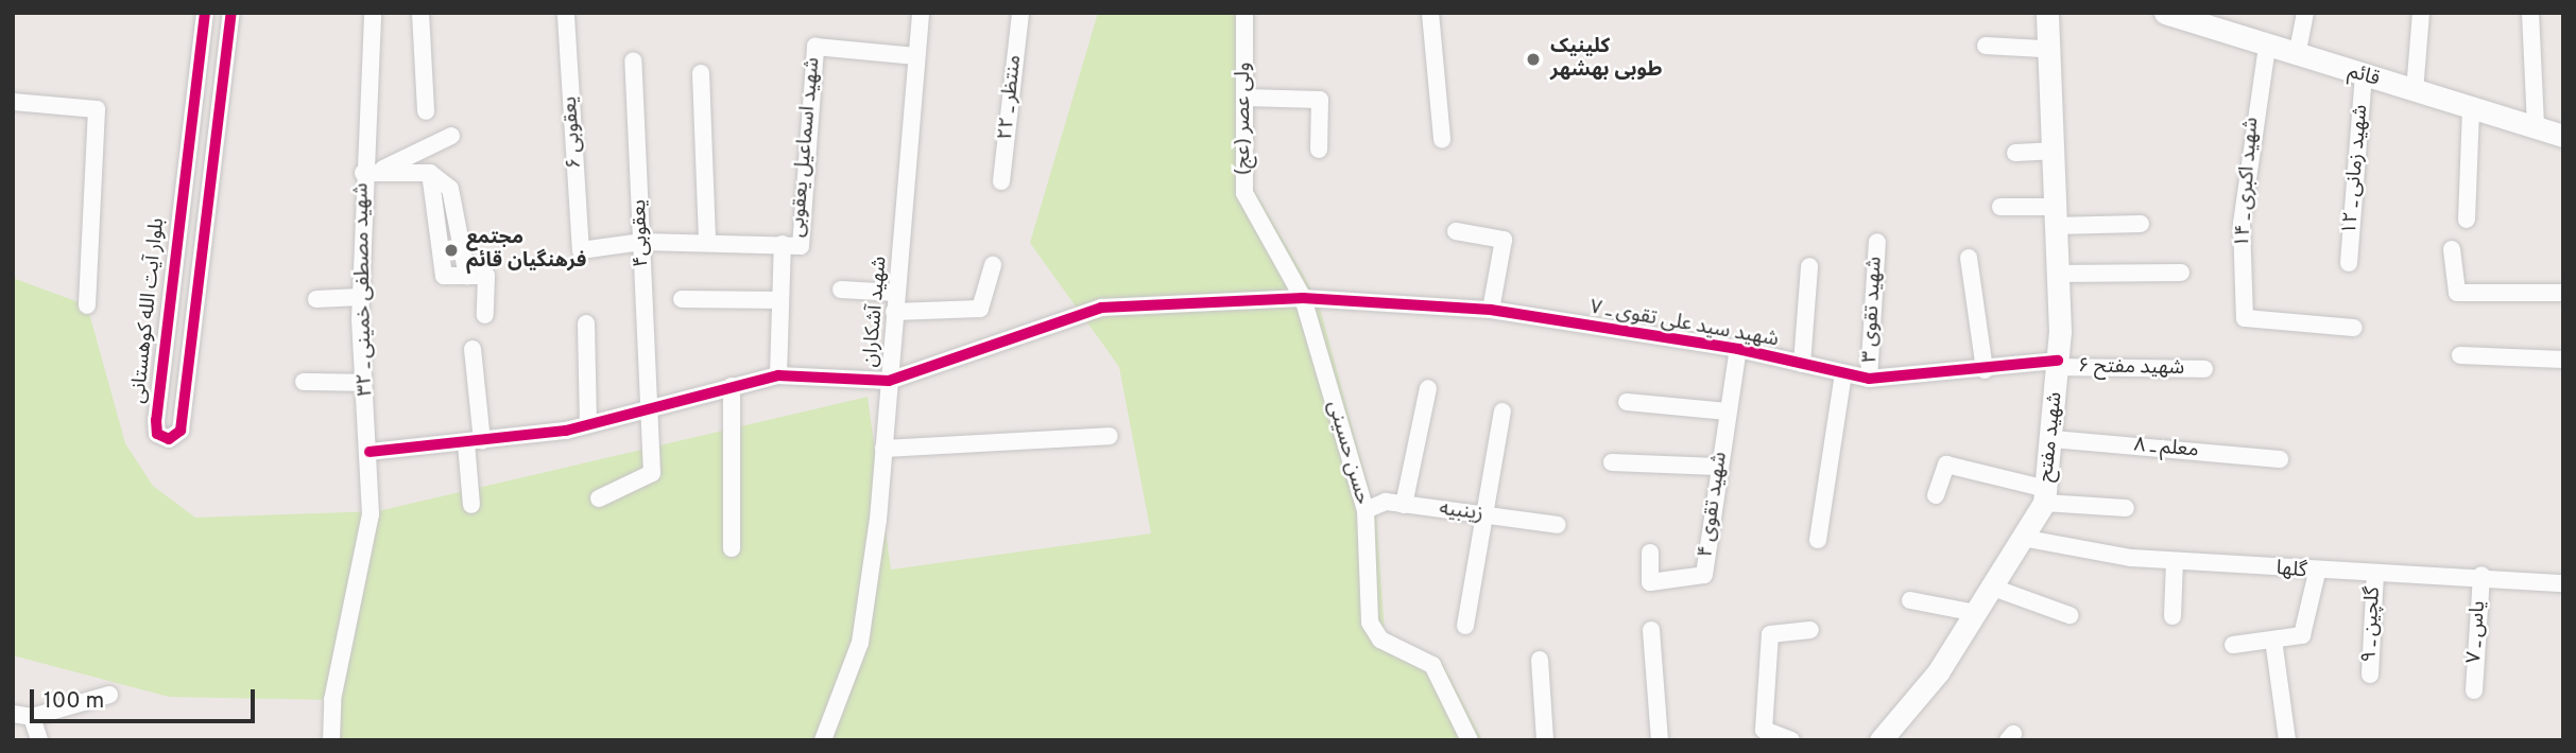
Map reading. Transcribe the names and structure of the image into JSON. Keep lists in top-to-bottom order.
{
  "streets": {
    "street": [
      "قائم",
      "منتظر ـ ۲۲",
      "ولی عصر (عج)",
      "یعقوبی ۶",
      "شهید اسماعیل یعقوبی",
      "شهید زمانی ـ ۱۲",
      "شهید اکبری ـ ۱۴",
      "یعقوبی۴",
      "شهید مصطفی خمینی ـ ۳۲",
      "شهید تقوی ۳",
      "بلوار آیت الله کوهستانی",
      "شهید آشکاران",
      "شهید سید علی تقوی ـ ۷",
      "شهید مفتح ۶",
      "شهید مفتح",
      "معلم ـ ۸",
      "حسن حسینی",
      "شهید تقوی ۴",
      "زینبیه",
      "گلها",
      "گلچین ـ ۹",
      "یاس ـ ۷"
    ]
  },
  "crossings": [
    ["قائم", "شهید زمانی ـ ۱۲"],
    ["قائم", "شهید اکبری ـ ۱۴"],
    ["ولی عصر (عج)", "شهید سید علی تقوی ـ ۷"],
    ["ولی عصر (عج)", "حسن حسینی"],
    ["یعقوبی ۶", "یعقوبی۴"],
    ["شهید اسماعیل یعقوبی", "شهید آشکاران"],
    ["شهید تقوی ۳", "شهید سید علی تقوی ـ ۷"],
    ["شهید آشکاران", "شهید سید علی تقوی ـ ۷"],
    ["شهید سید علی تقوی ـ ۷", "شهید مفتح ۶"],
    ["شهید سید علی تقوی ـ ۷", "شهید مفتح"],
    ["شهید سید علی تقوی ـ ۷", "حسن حسینی"],
    ["شهید سید علی تقوی ـ ۷", "شهید تقوی ۴"],
    ["شهید مفتح ۶", "شهید مفتح"],
    ["شهید مفتح", "معلم ـ ۸"],
    ["شهید مفتح", "گلها"],
    ["حسن حسینی", "زینبیه"],
    ["گلها", "گلچین ـ ۹"],
    ["گلها", "یاس ـ ۷"]
  ],
  "places": ["کلینیک طوبی بهشهر", "مجتمع فرهنگیان قائم"],
  "scale_bar": "100 m"
}
